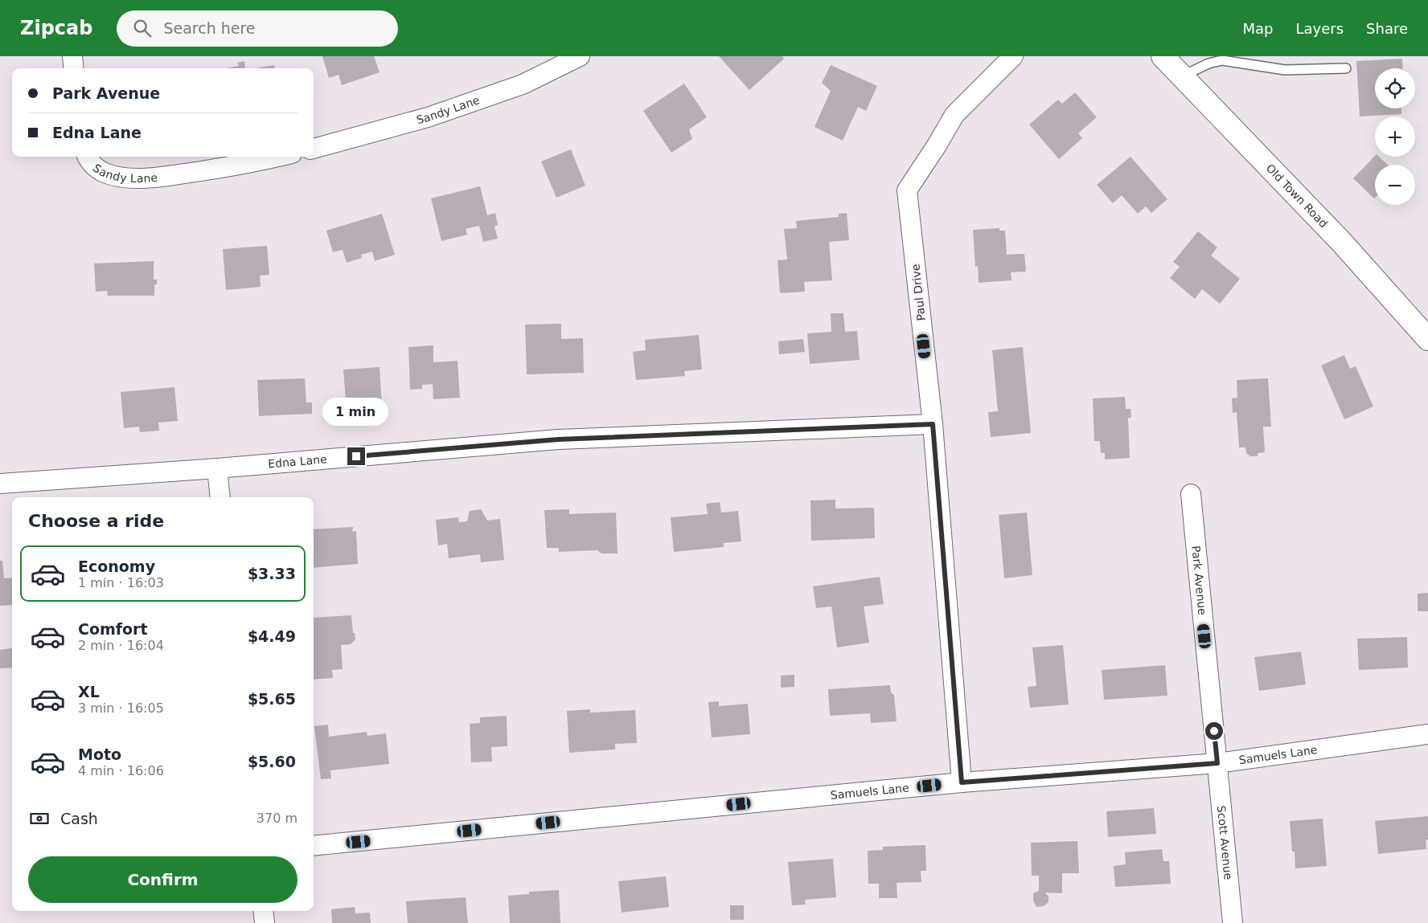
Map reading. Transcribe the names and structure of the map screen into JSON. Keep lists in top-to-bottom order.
{
  "streets": {
    "main road": ["Old Town Road"],
    "street": [
      "Sandy Lane",
      "Paul Drive",
      "Edna Lane",
      "Park Avenue",
      "Samuels Lane",
      "Scott Avenue"
    ]
  },
  "crossings": [
    ["Paul Drive", "Edna Lane"],
    ["Paul Drive", "Samuels Lane"],
    ["Park Avenue", "Samuels Lane"],
    ["Park Avenue", "Scott Avenue"],
    ["Samuels Lane", "Scott Avenue"]
  ],
  "page": {
    "header": "Zipcab",
    "search": "Search here",
    "nav": ["Map", "Layers", "Share"],
    "map_buttons": ["+", "−"],
    "banner": ["Park Avenue", "Edna Lane"],
    "bubble": "1 min",
    "heading": "Choose a ride",
    "list": [
      {
        "name": "Economy",
        "note": "1 min · 16:03",
        "value": "$3.33"
      },
      {
        "name": "Comfort",
        "note": "2 min · 16:04",
        "value": "$4.49"
      },
      {
        "name": "XL",
        "note": "3 min · 16:05",
        "value": "$5.65"
      },
      {
        "name": "Moto",
        "note": "4 min · 16:06",
        "value": "$5.60"
      }
    ],
    "pay": ["Cash", "370 m"],
    "buttons": "Confirm"
  }
}
